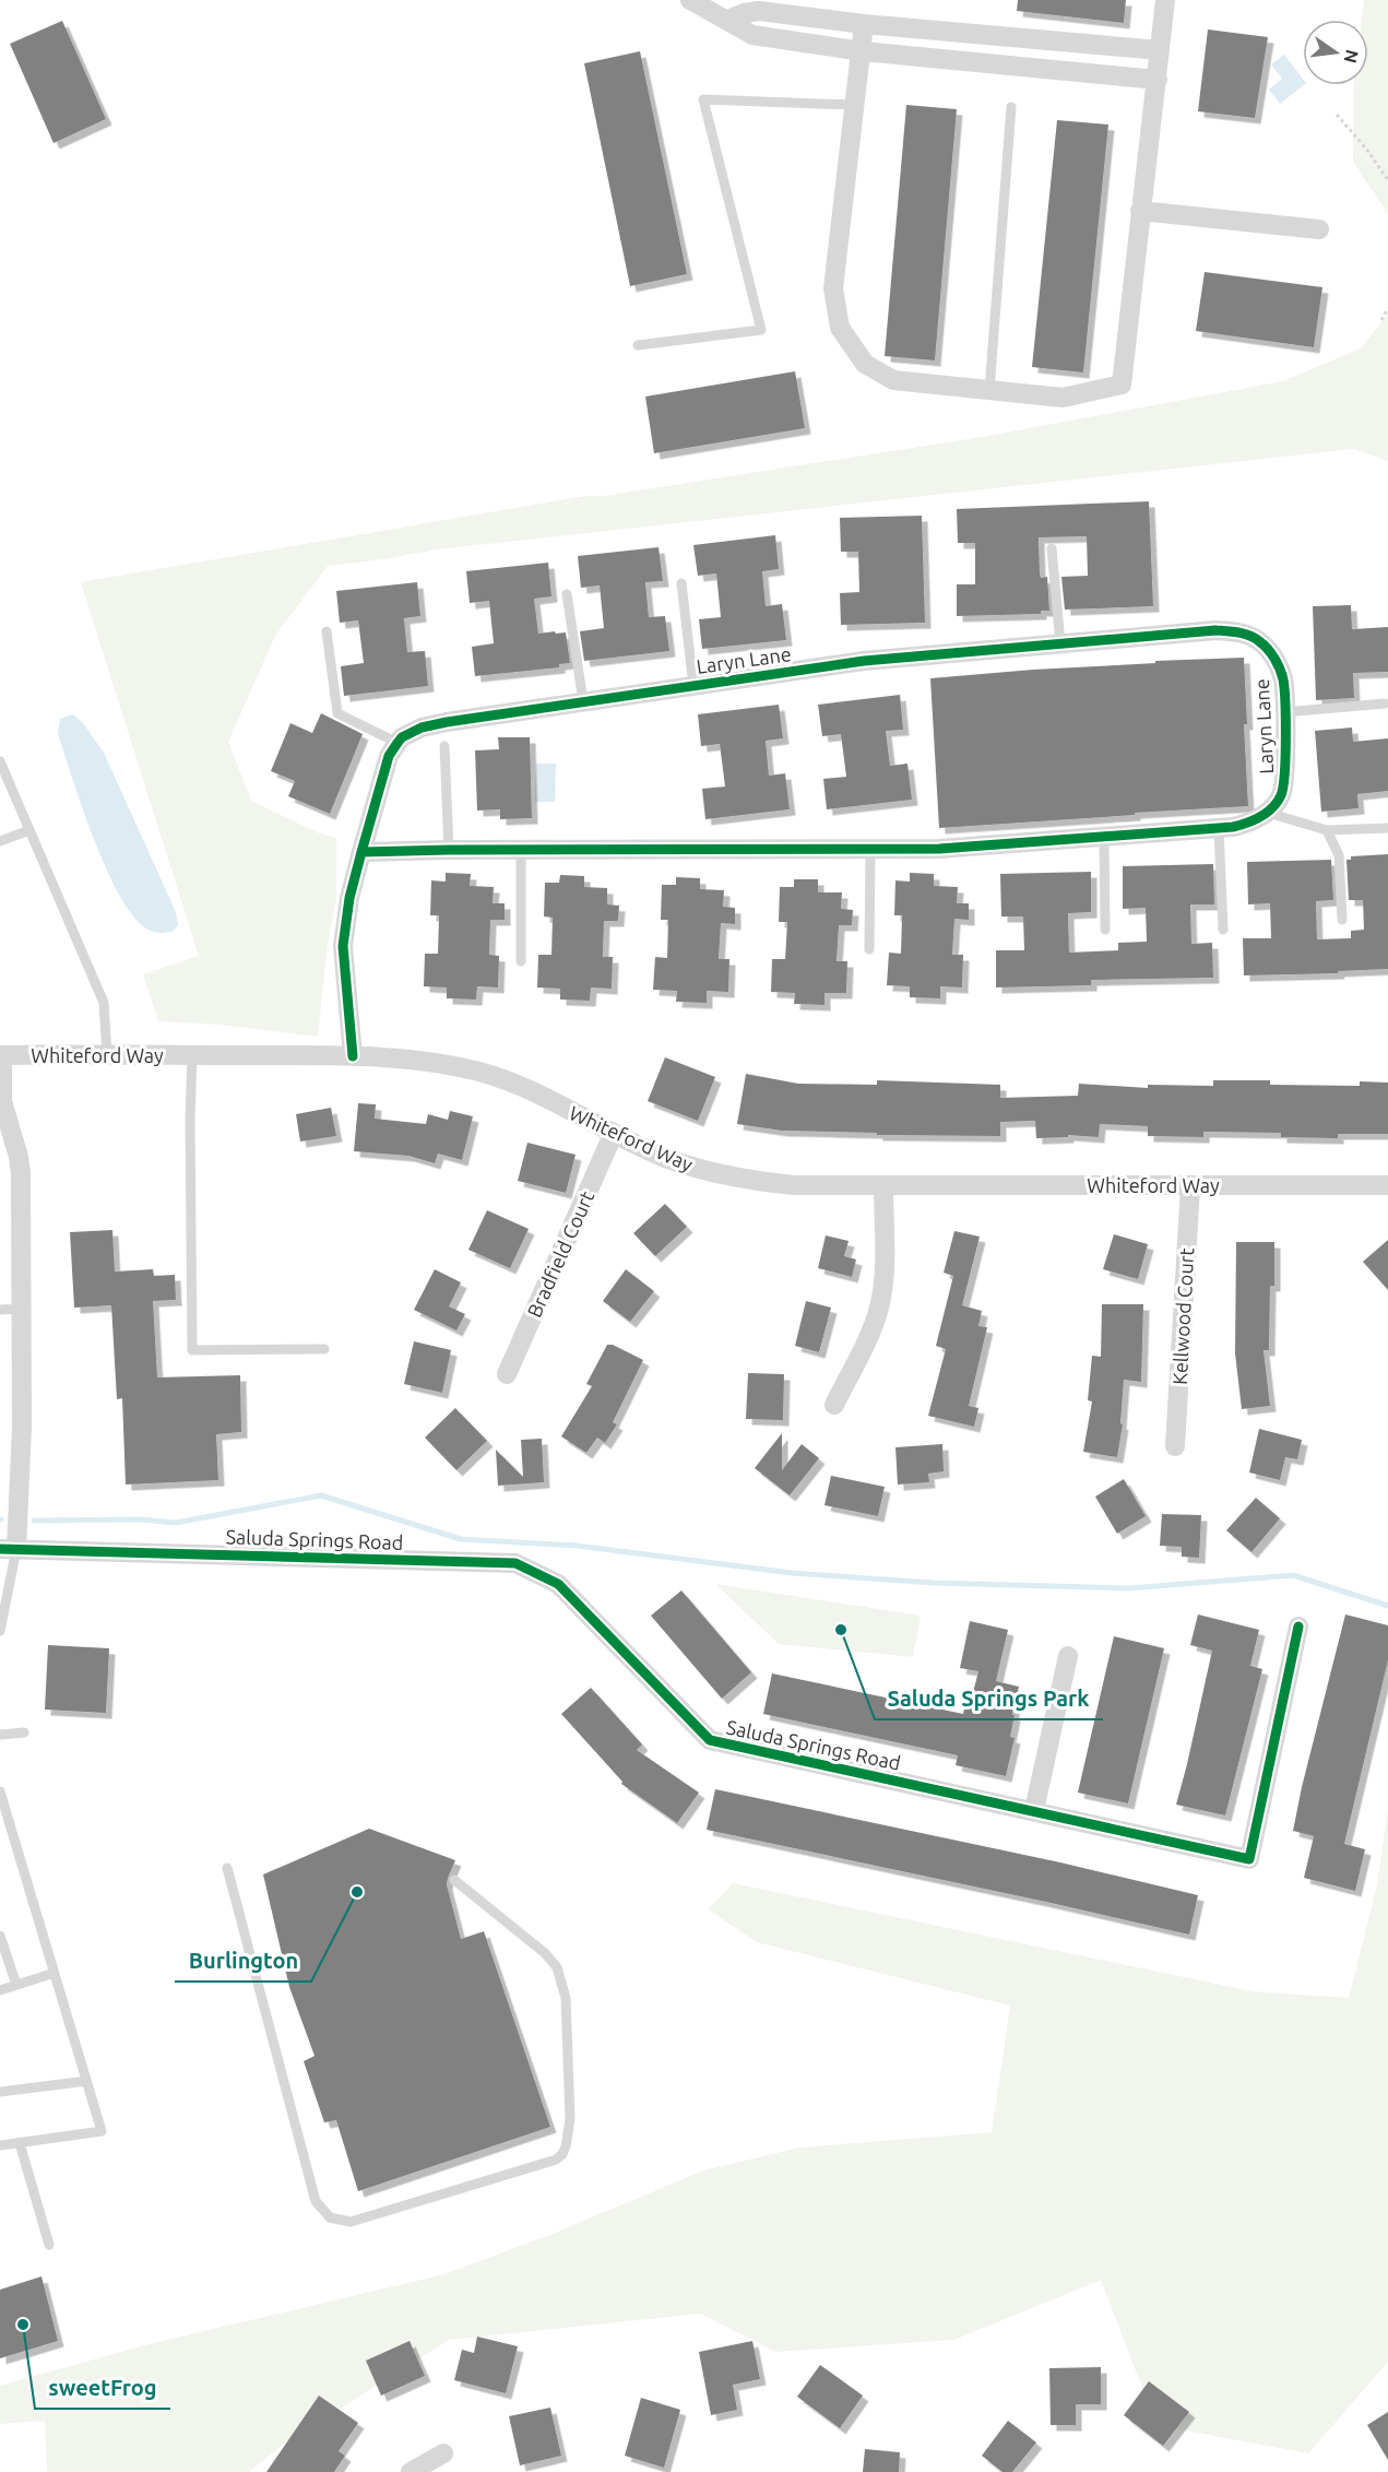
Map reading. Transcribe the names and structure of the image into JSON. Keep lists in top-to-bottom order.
{
  "streets": {
    "street": [
      "Laryn Lane",
      "Whiteford Way",
      "Bradfield Court",
      "Kellwood Court",
      "Saluda Springs Road"
    ]
  },
  "crossings": [
    ["Whiteford Way", "Bradfield Court"],
    ["Whiteford Way", "Kellwood Court"]
  ],
  "places": ["Saluda Springs Park", "Burlington", "sweetFrog"],
  "north": "right"
}
